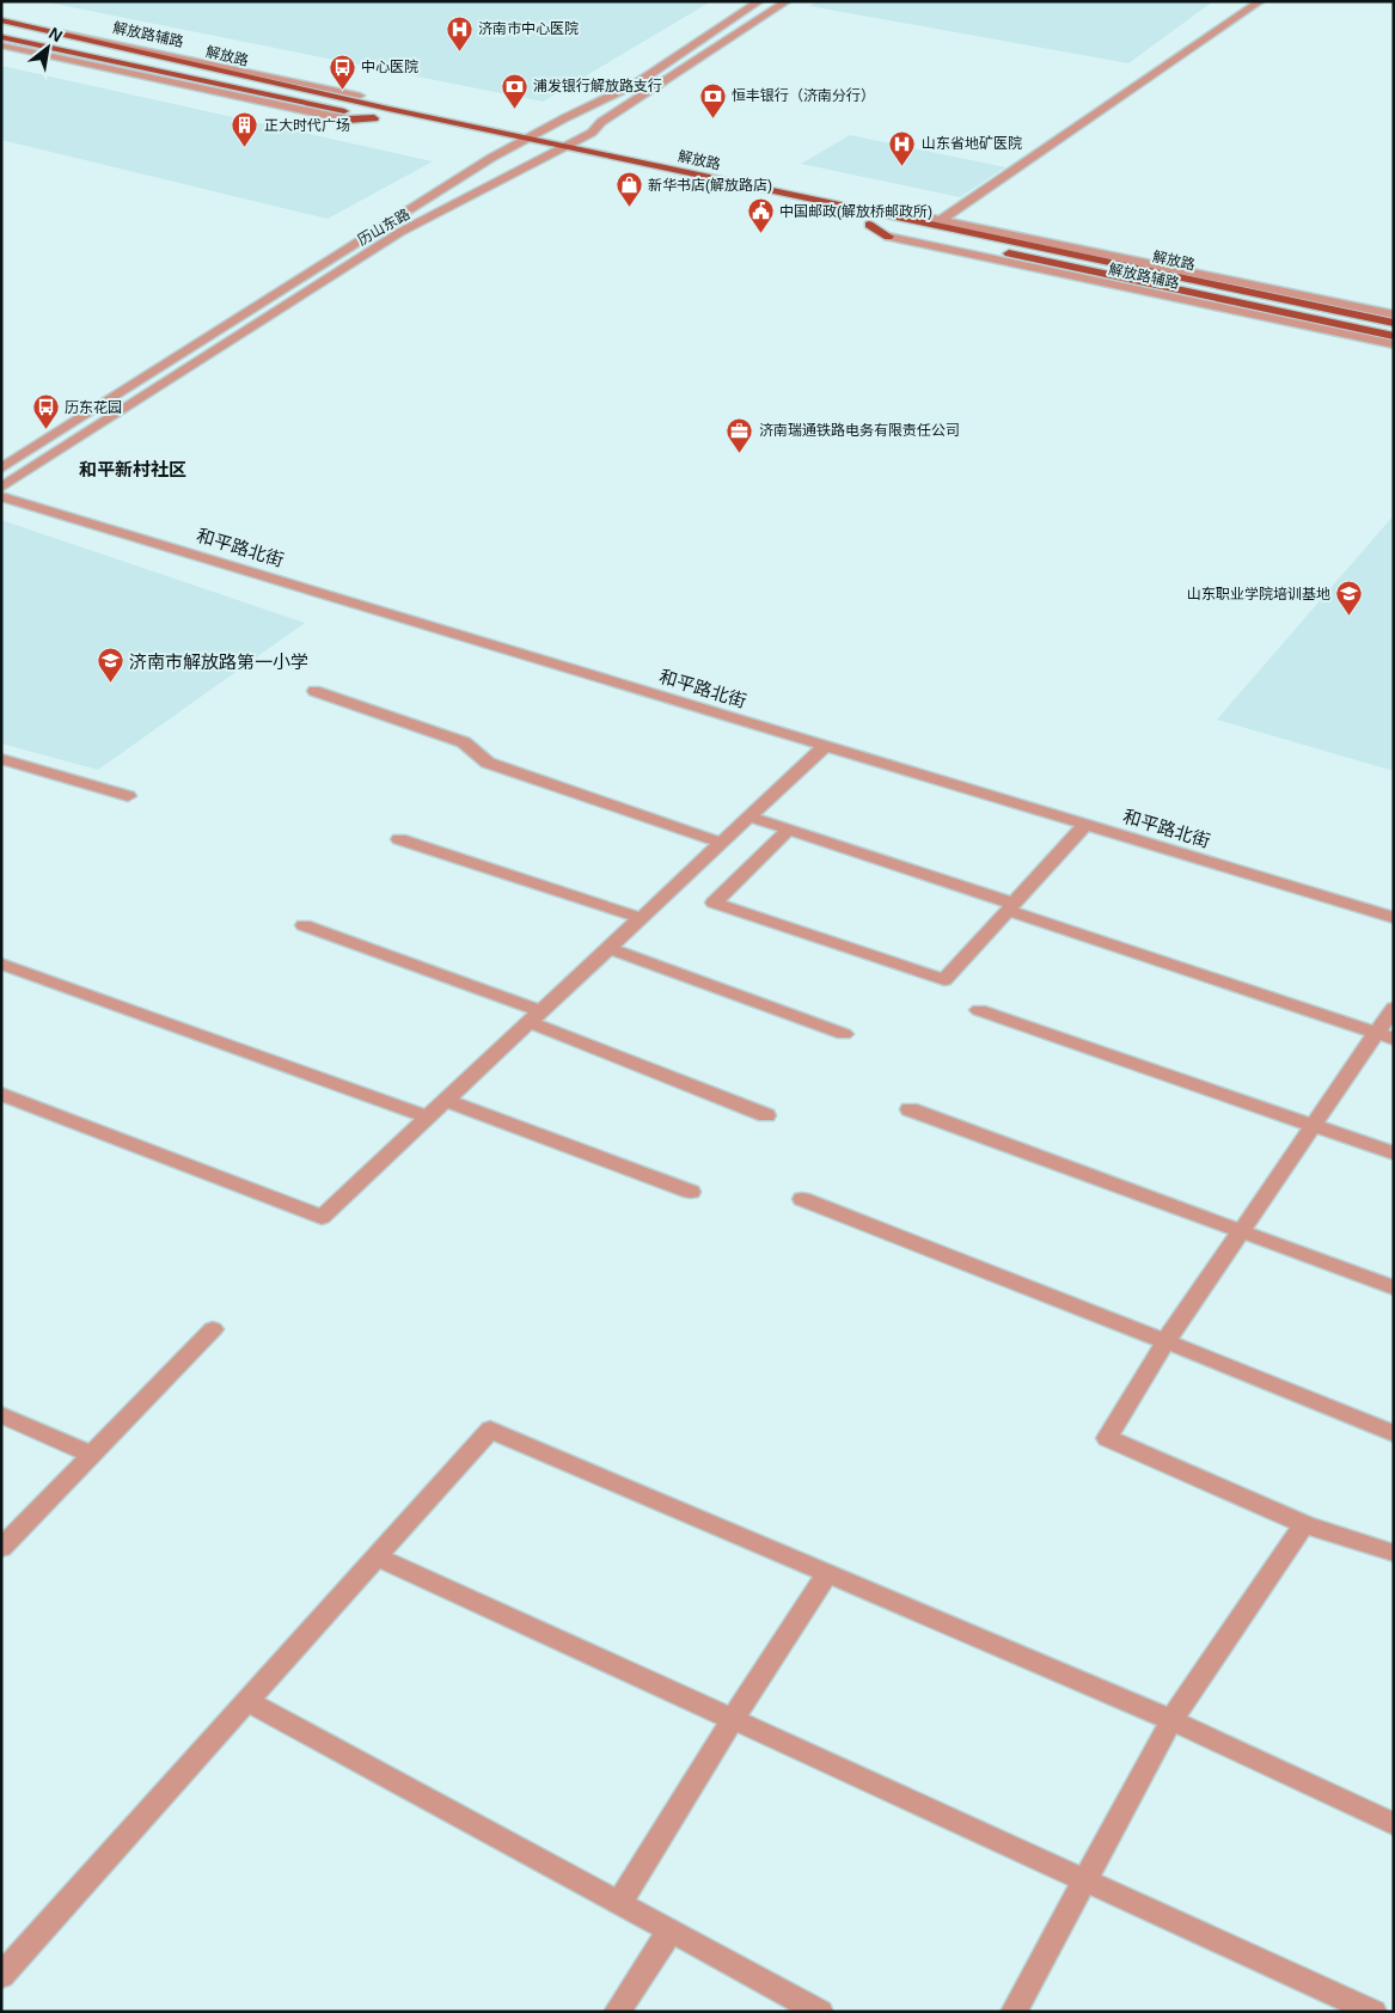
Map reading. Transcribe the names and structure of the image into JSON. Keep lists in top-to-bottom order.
{
  "streets": {
    "main road": ["解放路"],
    "street": ["解放路辅路", "历山东路", "和平路北街"]
  },
  "crossings": [
    ["解放路辅路", "解放路"],
    ["解放路", "历山东路"]
  ],
  "districts": ["和平新村社区"],
  "places": {
    "hospital": ["济南市中心医院", "山东省地矿医院"],
    "bus stop": ["中心医院", "历东花园"],
    "bank": ["浦发银行解放路支行", "恒丰银行（济南分行）"],
    "building": ["正大时代广场"],
    "shop": ["新华书店(解放路店)"],
    "public building": ["中国邮政(解放桥邮政所)"],
    "office": ["济南瑞通铁路电务有限责任公司"],
    "school or university": ["山东职业学院培训基地", "济南市解放路第一小学"]
  },
  "north": "top right"
}
